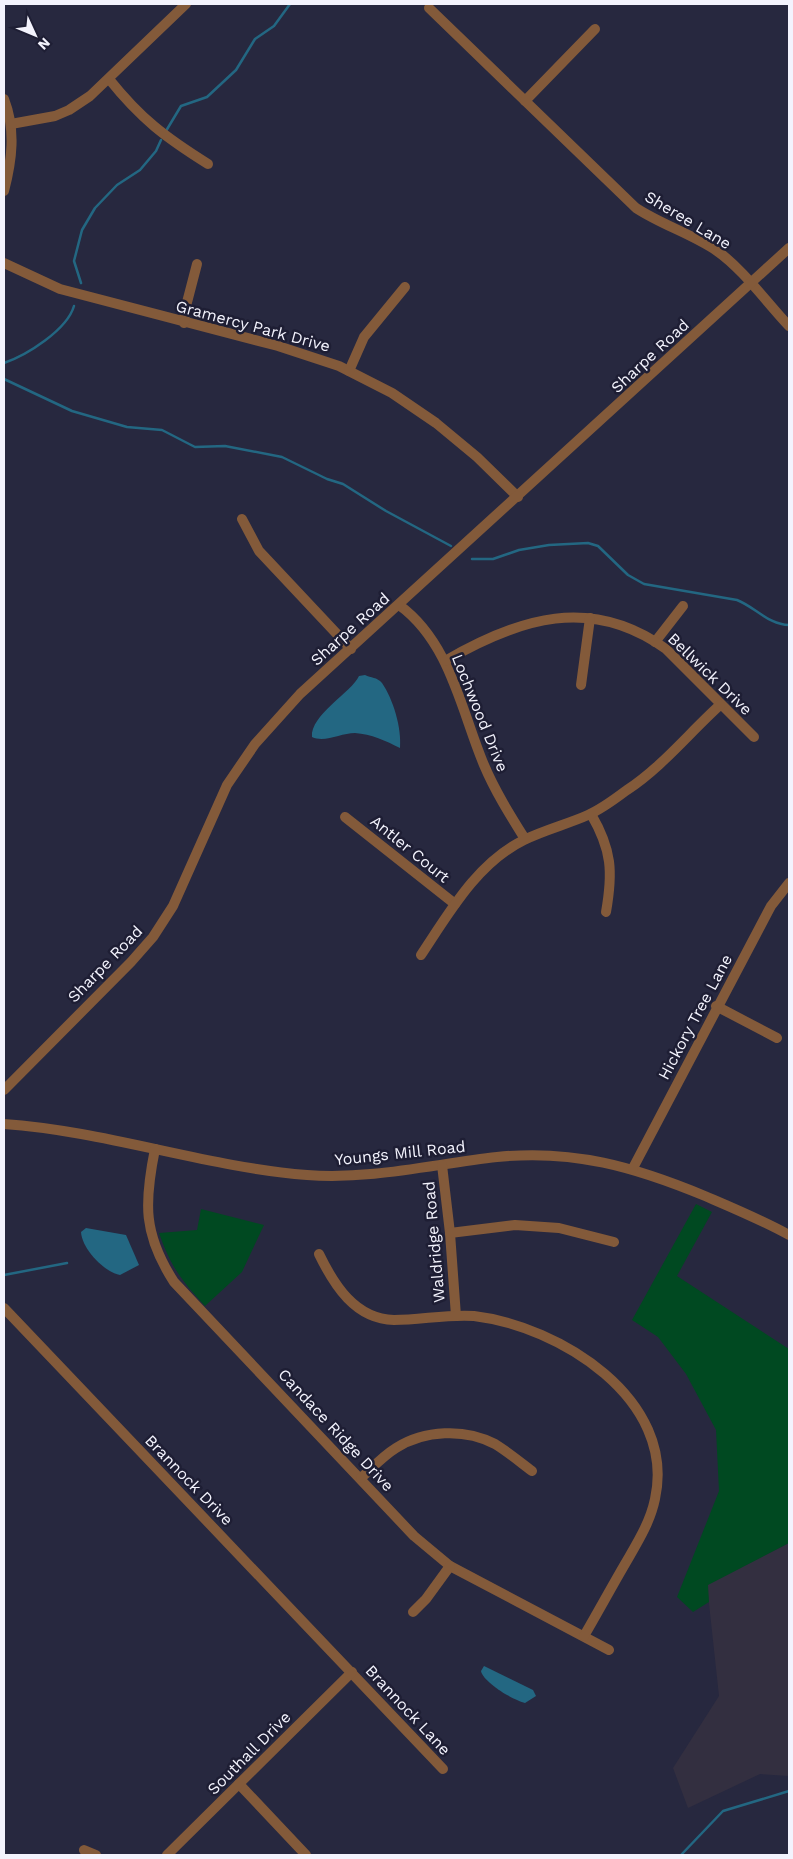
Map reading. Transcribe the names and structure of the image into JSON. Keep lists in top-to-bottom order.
{
  "streets": {
    "street": [
      "Sheree Lane",
      "Gramercy Park Drive",
      "Sharpe Road",
      "Bellwick Drive",
      "Lochwood Drive",
      "Antler Court",
      "Hickory Tree Lane",
      "Youngs Mill Road",
      "Waldridge Road",
      "Candace Ridge Drive",
      "Brannock Drive",
      "Brannock Lane",
      "Southall Drive"
    ]
  },
  "crossings": [
    ["Sheree Lane", "Sharpe Road"],
    ["Gramercy Park Drive", "Sharpe Road"],
    ["Sharpe Road", "Lochwood Drive"],
    ["Bellwick Drive", "Lochwood Drive"],
    ["Hickory Tree Lane", "Youngs Mill Road"],
    ["Youngs Mill Road", "Waldridge Road"],
    ["Youngs Mill Road", "Candace Ridge Drive"],
    ["Brannock Drive", "Brannock Lane"],
    ["Brannock Drive", "Southall Drive"],
    ["Brannock Lane", "Southall Drive"]
  ],
  "north": "bottom right"
}
